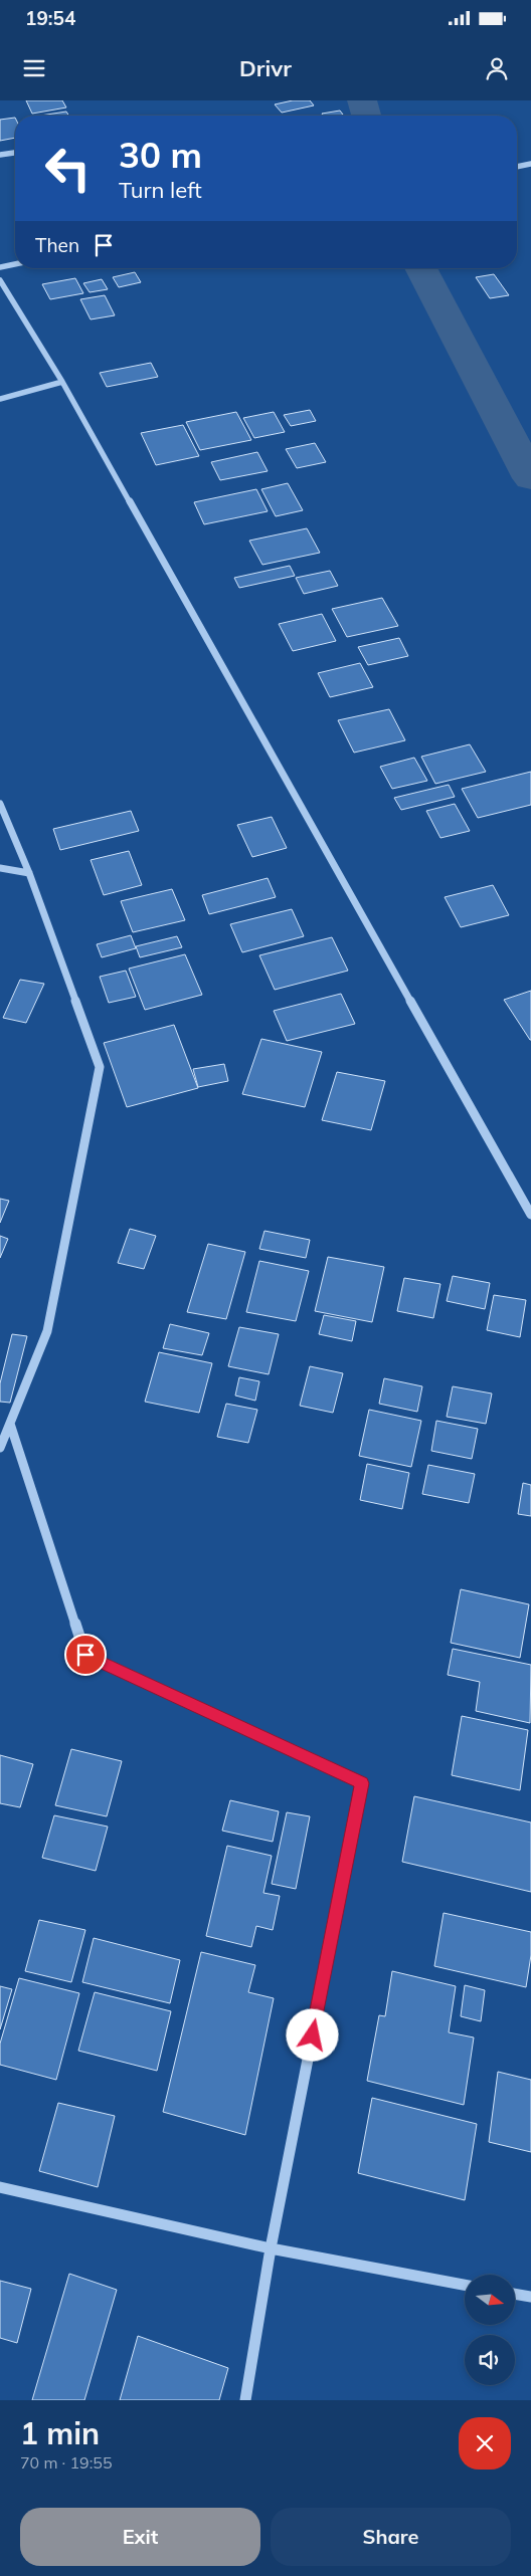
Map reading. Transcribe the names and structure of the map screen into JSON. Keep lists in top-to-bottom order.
{
  "north": "right",
  "page": {
    "status": "19:54",
    "header": "Drivr",
    "turn": ["30 m", "Turn left"],
    "then": "Then",
    "heading": ["1 min", "70 m · 19:55"],
    "buttons": ["Exit", "Share"]
  }
}
